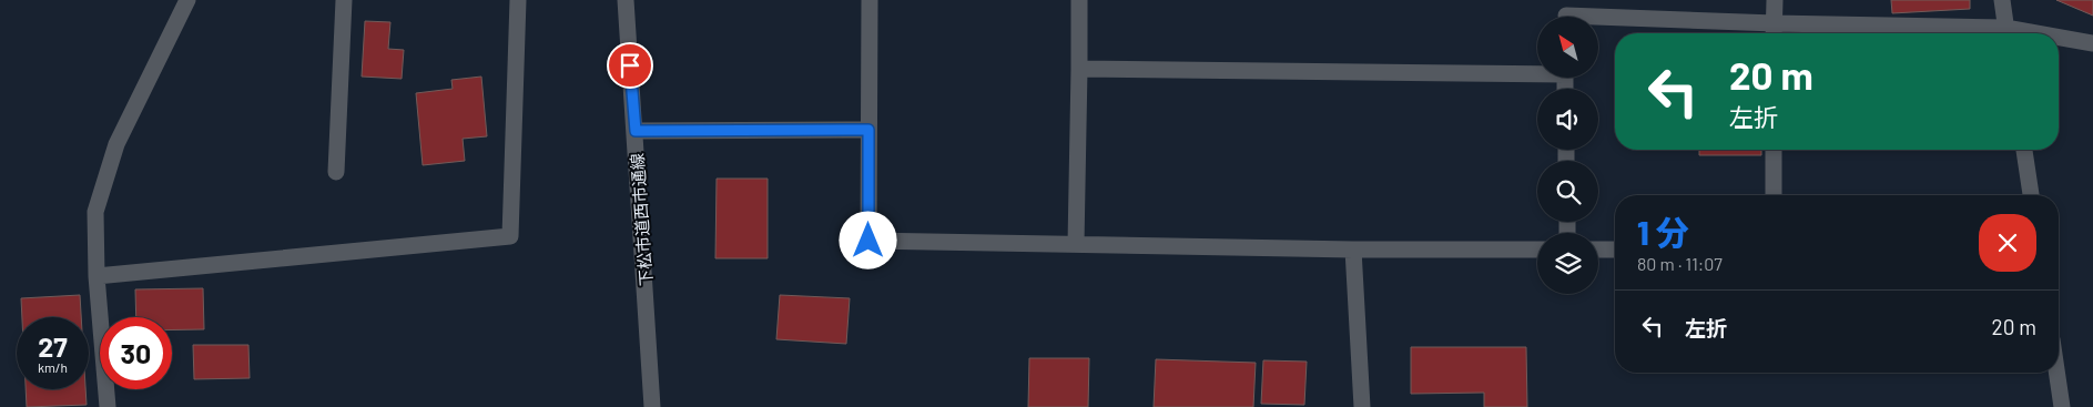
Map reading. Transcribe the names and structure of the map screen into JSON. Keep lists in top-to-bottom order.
{
  "streets": {
    "street": ["下松市道西市通線"]
  },
  "north": "top left",
  "page": {
    "turn": ["20 m", "左折"],
    "heading": ["1 分", "80 m · 11:07"],
    "list": [
      {
        "name": "左折",
        "value": "20 m"
      }
    ],
    "speed": "27 km/h",
    "limit": "30"
  }
}
